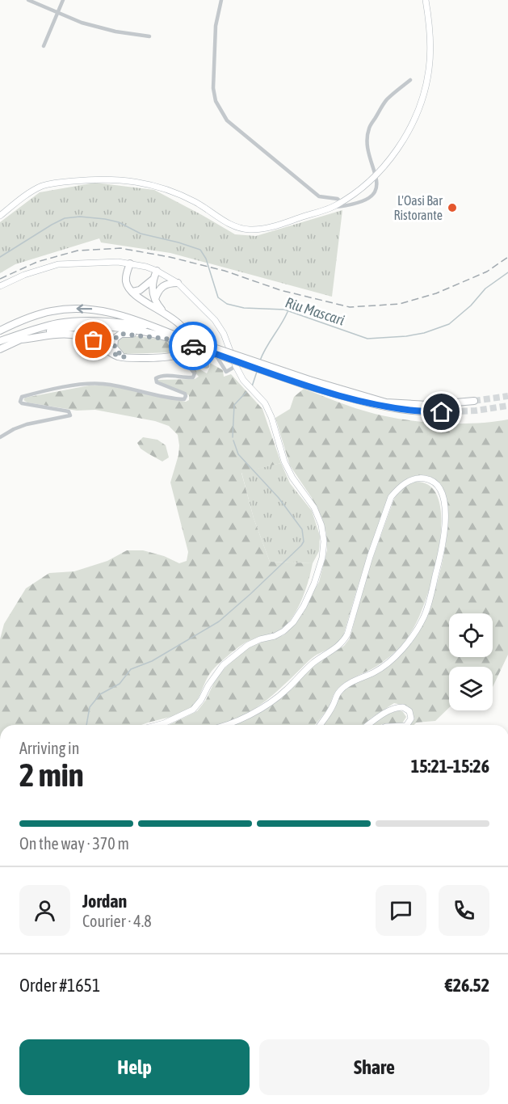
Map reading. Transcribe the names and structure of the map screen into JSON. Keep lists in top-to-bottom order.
{
  "water": ["Riu Mascari"],
  "places": ["L'Oasi Bar Ristorante"],
  "page": {
    "heading": ["2 min", "Arriving in", "15:21–15:26"],
    "panel": [
      "Jordan",
      "Courier · 4.8",
      "Order #1651",
      "€26.52"
    ],
    "bar": "On the way · 370 m",
    "buttons": ["Help", "Share"]
  }
}
